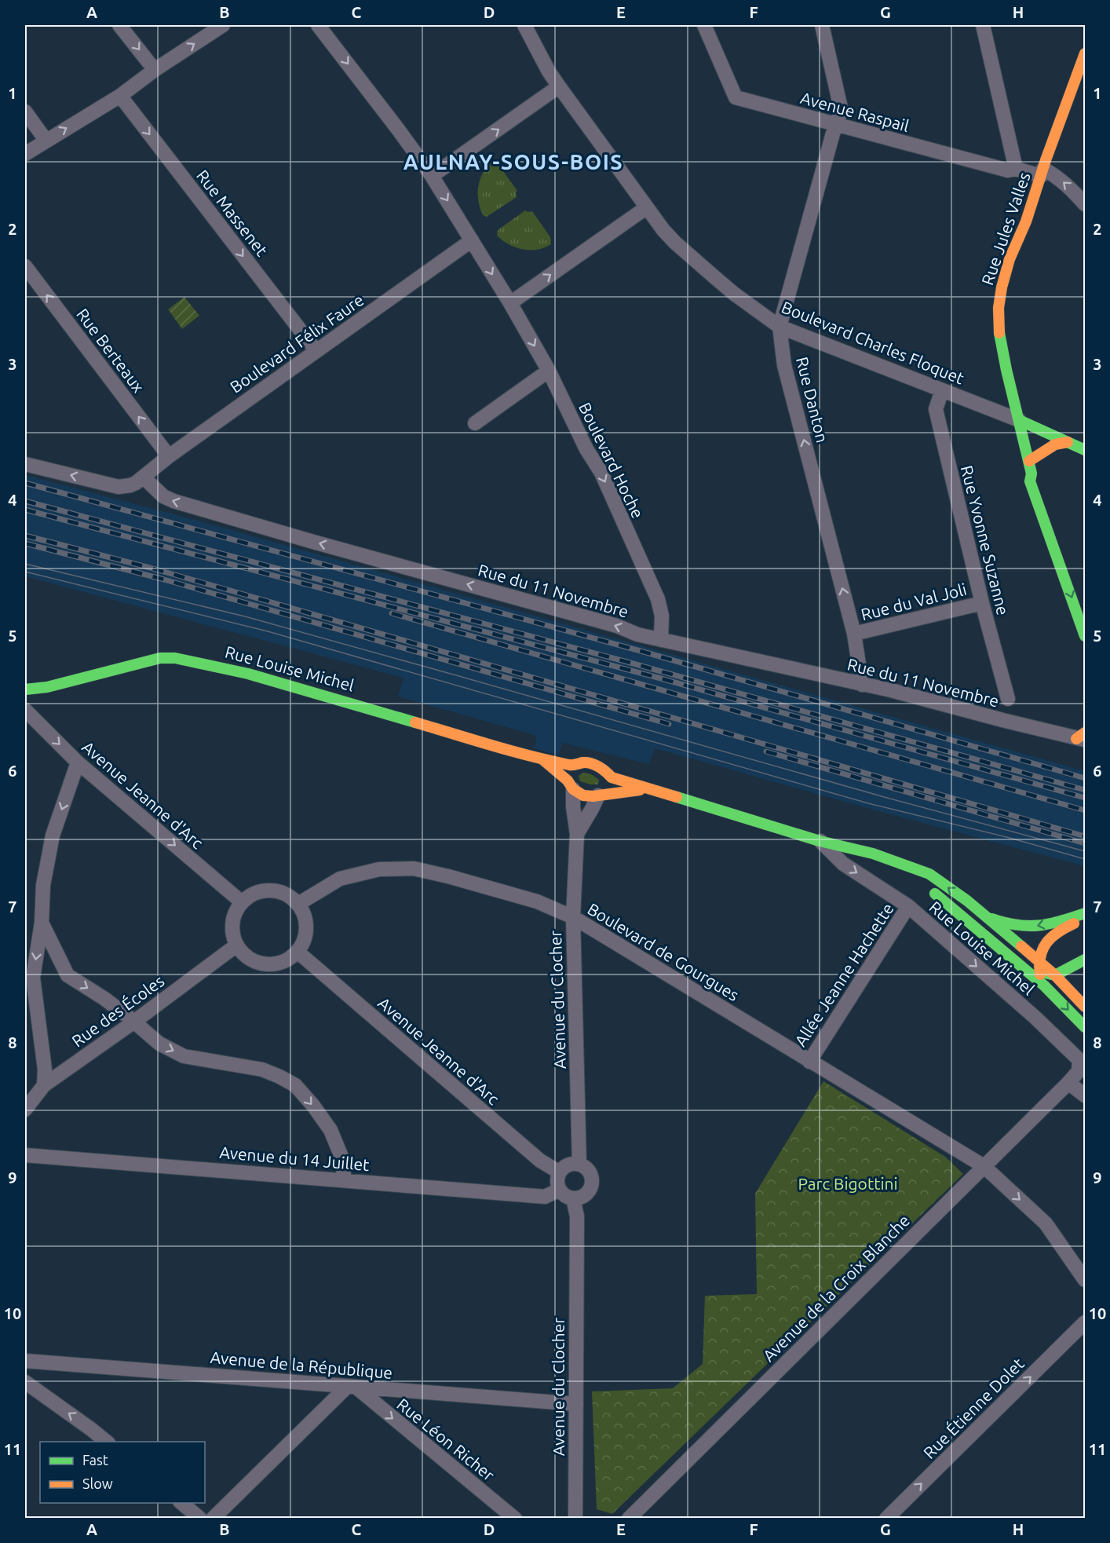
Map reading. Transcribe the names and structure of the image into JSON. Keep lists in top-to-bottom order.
{
  "streets": {
    "street": [
      "Avenue Raspail",
      "Rue Massenet",
      "Rue Jules Valles",
      "Boulevard Charles Floquet",
      "Boulevard Félix Faure",
      "Rue Berteaux",
      "Rue Danton",
      "Boulevard Hoche",
      "Rue Yvonne Suzanne",
      "Rue du 11 Novembre",
      "Rue du Val Joli",
      "Rue Louise Michel",
      "Avenue Jeanne d'Arc",
      "Boulevard de Gourgues",
      "Allée Jeanne Hachette",
      "Avenue du Clocher",
      "Rue des Écoles",
      "Avenue du 14 Juillet",
      "Avenue de la Croix Blanche",
      "Avenue de la République",
      "Rue Étienne Dolet",
      "Rue Léon Richer"
    ]
  },
  "crossings": [
    ["Avenue Raspail", "Rue Jules Valles"],
    ["Avenue Raspail", "Rue Danton"],
    ["Rue Massenet", "Boulevard Félix Faure"],
    ["Rue Jules Valles", "Boulevard Charles Floquet"],
    ["Boulevard Charles Floquet", "Rue Danton"],
    ["Boulevard Charles Floquet", "Rue Yvonne Suzanne"],
    ["Boulevard Félix Faure", "Rue Berteaux"],
    ["Boulevard Félix Faure", "Boulevard Hoche"],
    ["Boulevard Félix Faure", "Rue du 11 Novembre"],
    ["Rue Danton", "Rue du 11 Novembre"],
    ["Rue Danton", "Rue du Val Joli"],
    ["Boulevard Hoche", "Rue du 11 Novembre"],
    ["Rue Yvonne Suzanne", "Rue du Val Joli"],
    ["Rue Louise Michel", "Allée Jeanne Hachette"],
    ["Rue Louise Michel", "Avenue du Clocher"],
    ["Rue Louise Michel", "Avenue de la Croix Blanche"],
    ["Avenue Jeanne d'Arc", "Boulevard de Gourgues"],
    ["Avenue Jeanne d'Arc", "Avenue du Clocher"],
    ["Avenue Jeanne d'Arc", "Rue des Écoles"],
    ["Avenue Jeanne d'Arc", "Avenue du 14 Juillet"],
    ["Boulevard de Gourgues", "Allée Jeanne Hachette"],
    ["Boulevard de Gourgues", "Avenue du Clocher"],
    ["Boulevard de Gourgues", "Rue des Écoles"],
    ["Boulevard de Gourgues", "Avenue de la Croix Blanche"],
    ["Avenue du Clocher", "Avenue du 14 Juillet"],
    ["Avenue du Clocher", "Avenue de la République"],
    ["Avenue de la République", "Rue Léon Richer"]
  ],
  "one_way": [
    "Rue Massenet",
    "Rue Berteaux",
    "Rue Danton",
    "Boulevard Hoche",
    "Rue du 11 Novembre",
    "Avenue Jeanne d'Arc",
    "Rue Étienne Dolet",
    "Rue Léon Richer"
  ],
  "districts": ["AULNAY-SOUS-BOIS"],
  "parks": ["Parc Bigottini"],
  "legend": ["Fast", "Slow"],
  "grid": {
    "columns": [
      "A",
      "B",
      "C",
      "D",
      "E",
      "F",
      "G",
      "H"
    ],
    "rows": [
      "1",
      "2",
      "3",
      "4",
      "5",
      "6",
      "7",
      "8",
      "9",
      "10",
      "11"
    ]
  }
}
